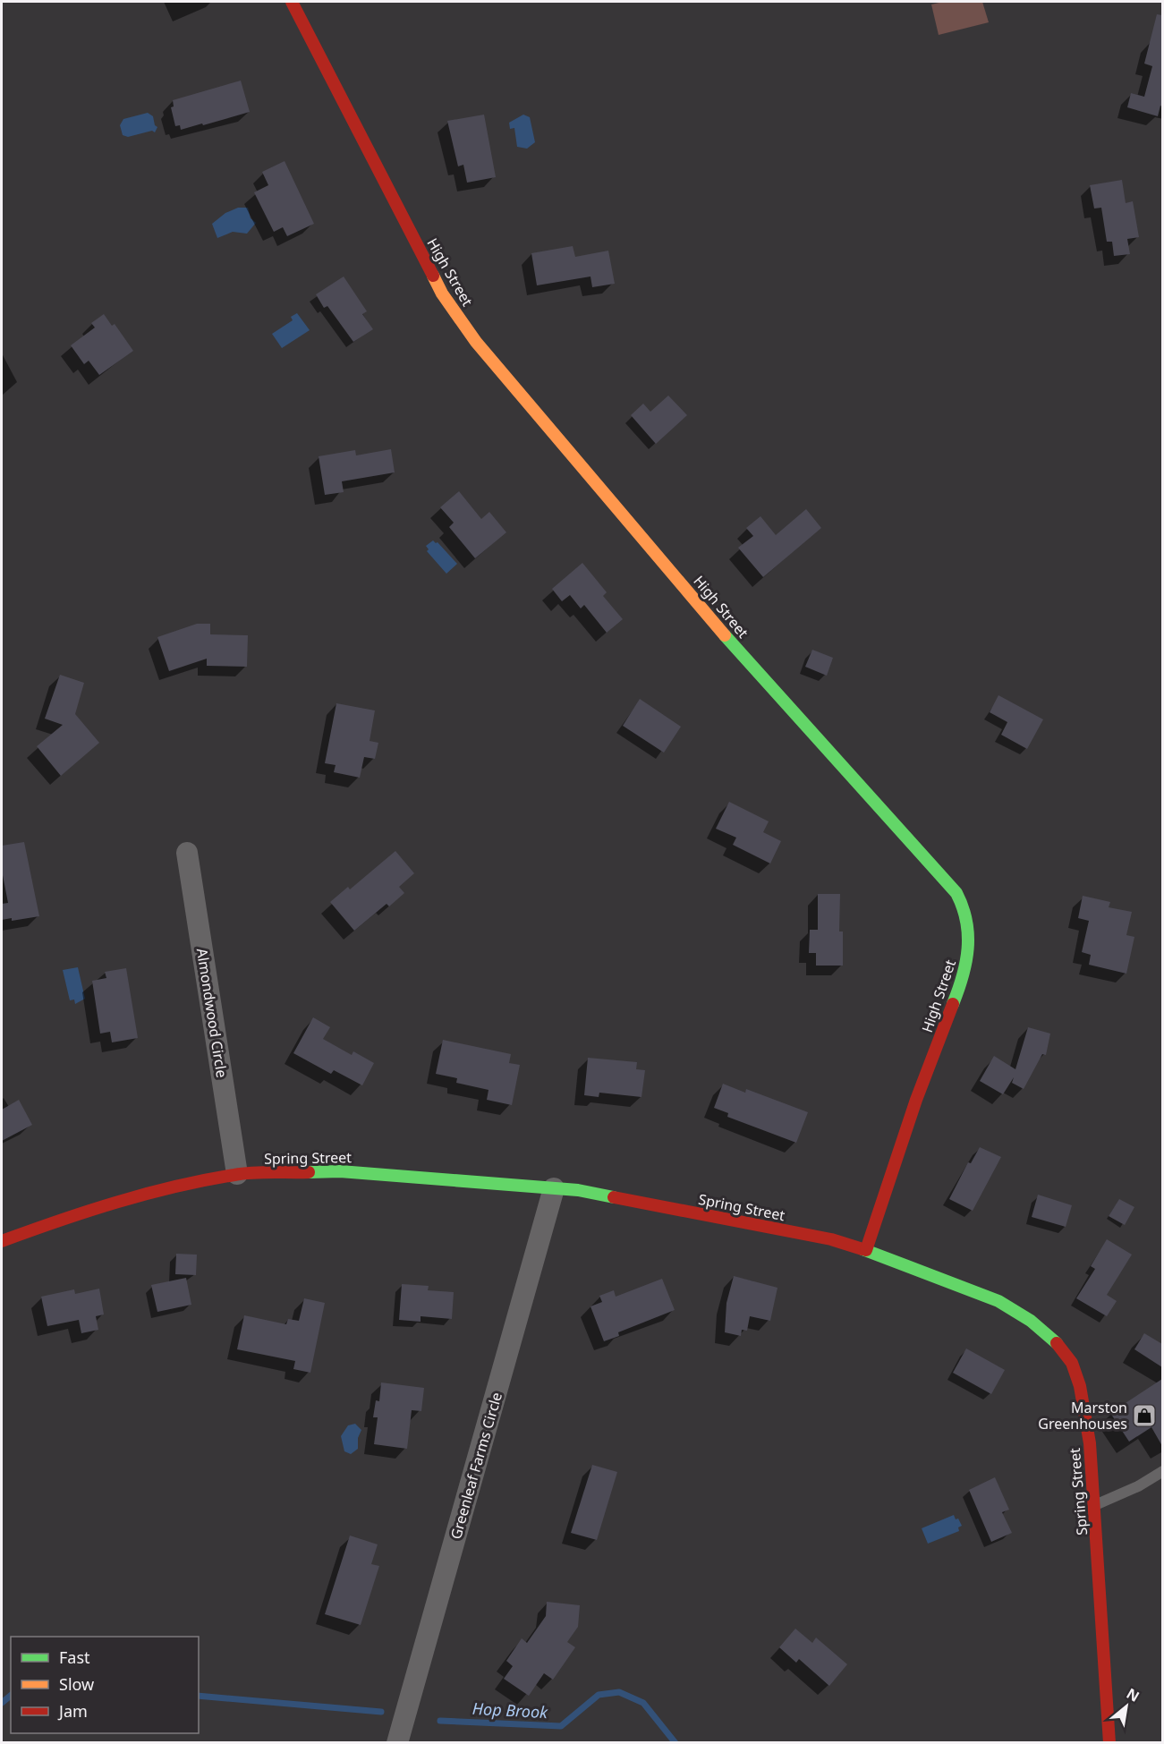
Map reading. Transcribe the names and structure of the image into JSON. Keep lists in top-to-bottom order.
{
  "streets": {
    "street": [
      "High Street",
      "Almondwood Circle",
      "Spring Street",
      "Greenleaf Farms Circle"
    ]
  },
  "crossings": [
    ["High Street", "Spring Street"],
    ["Almondwood Circle", "Spring Street"],
    ["Spring Street", "Greenleaf Farms Circle"]
  ],
  "water": ["Hop Brook"],
  "places": {
    "shop": ["Marston Greenhouses"]
  },
  "legend": ["Fast", "Slow", "Jam"],
  "north": "top right"
}
